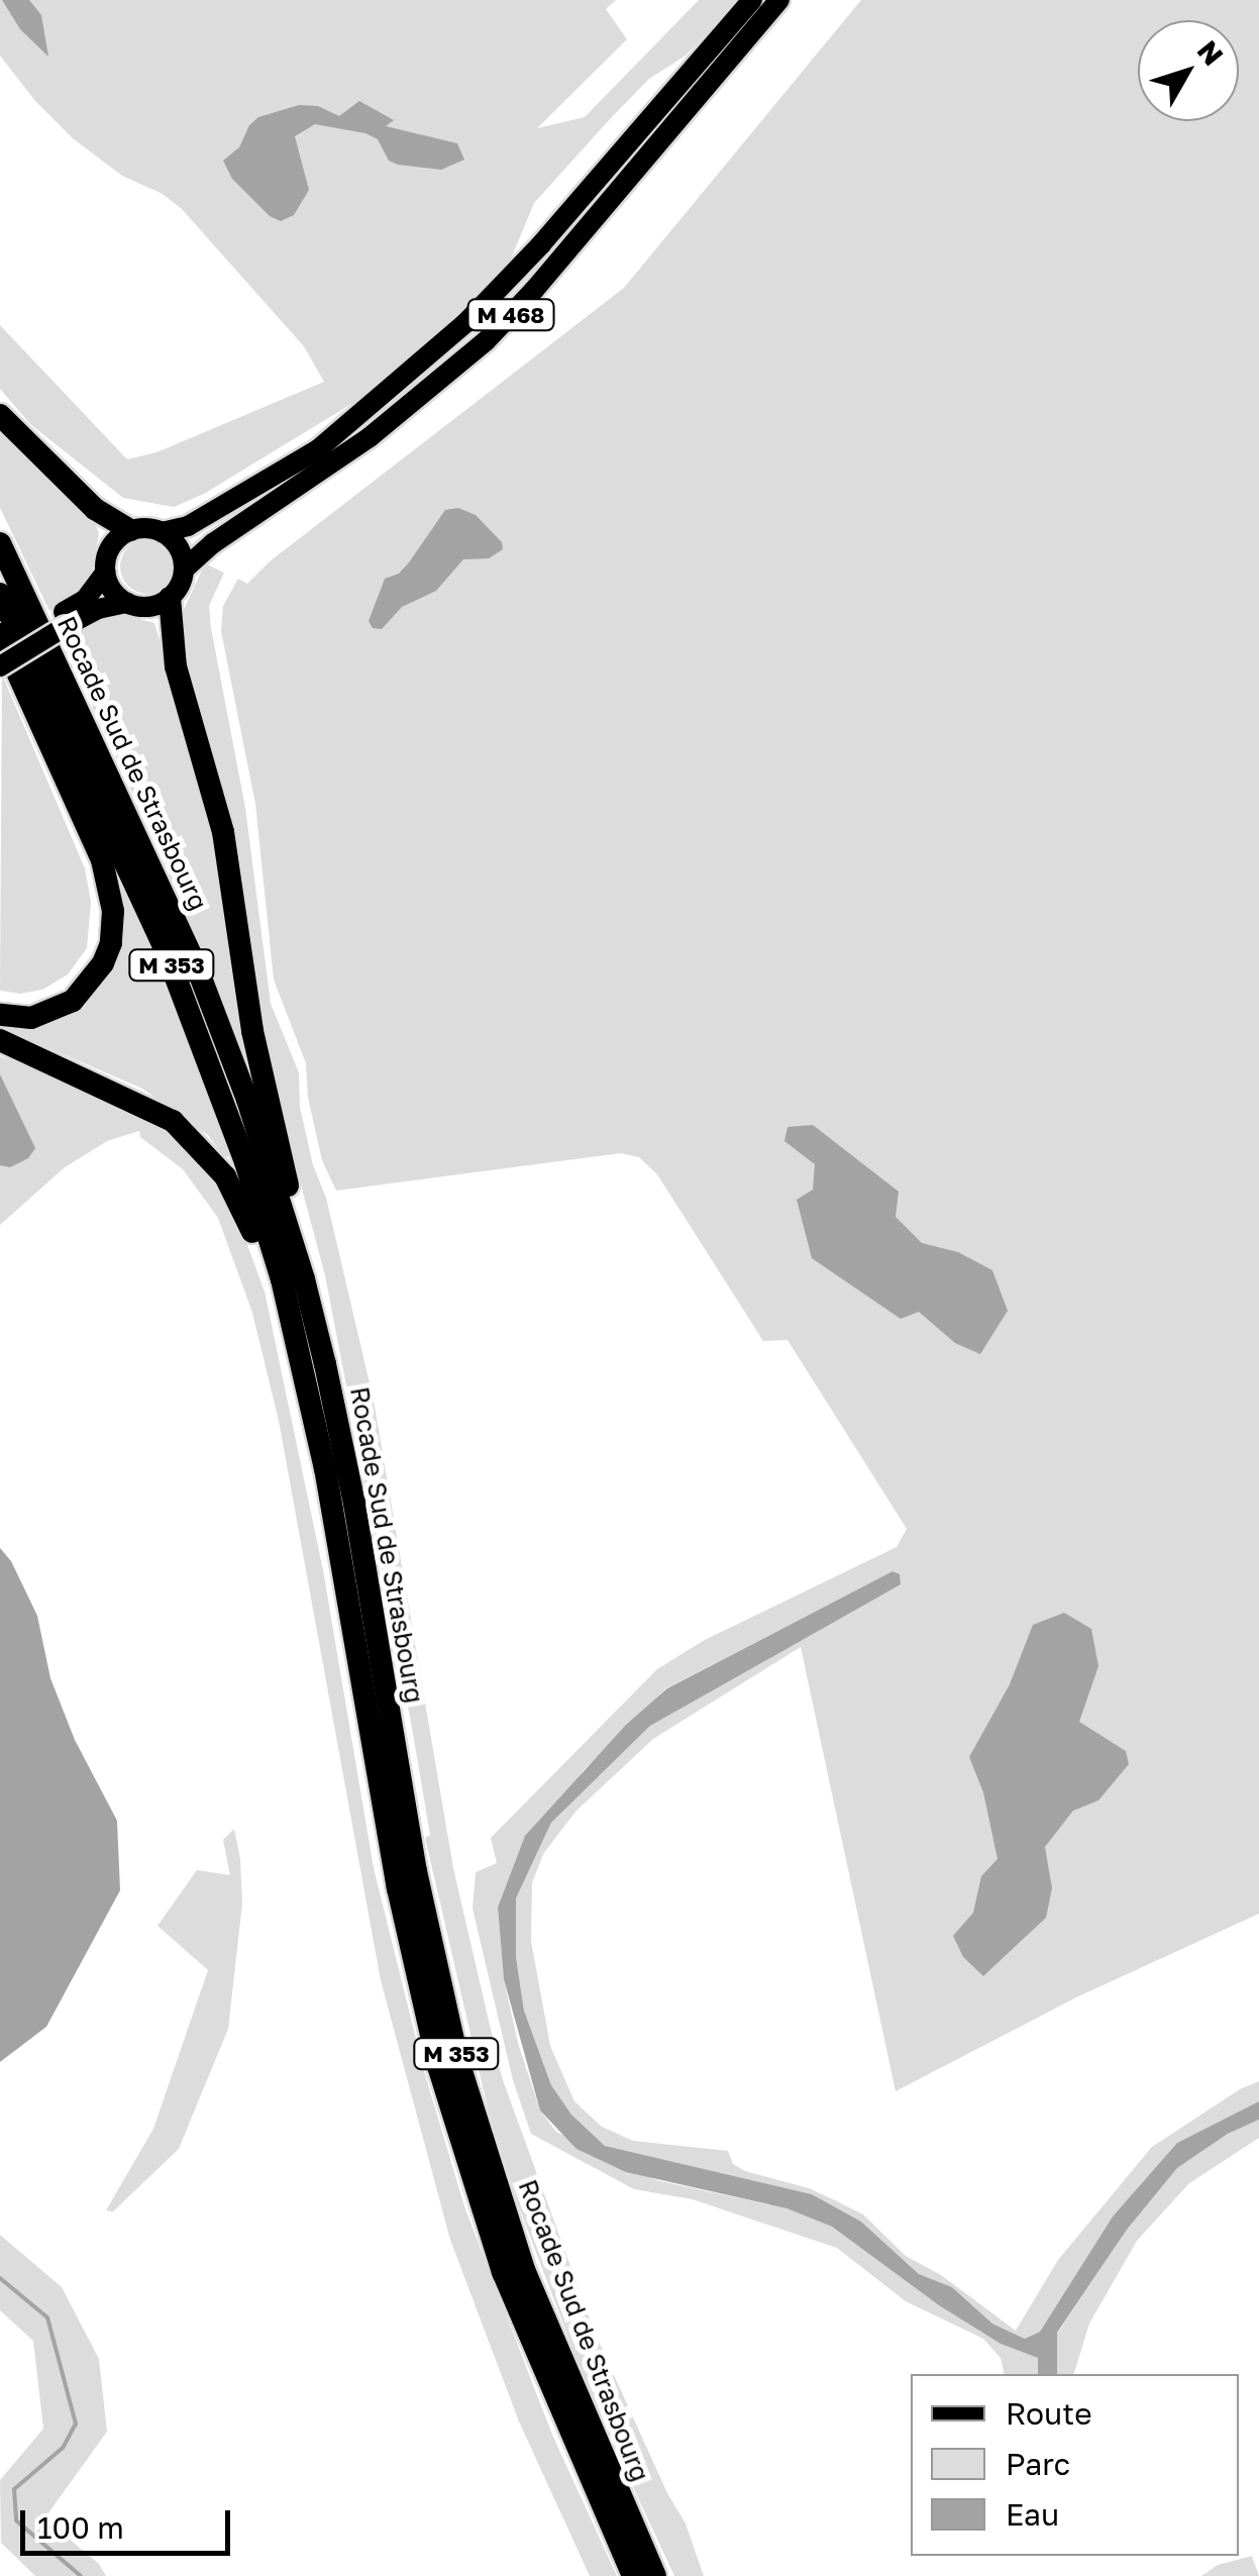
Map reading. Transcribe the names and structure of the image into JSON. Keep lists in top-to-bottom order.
{
  "streets": {
    "highway": ["Rocade Sud de Strasbourg", "M 353"],
    "main road": ["M 468"]
  },
  "legend": ["Route", "Parc", "Eau"],
  "scale_bar": "100 m",
  "north": "top right"
}
